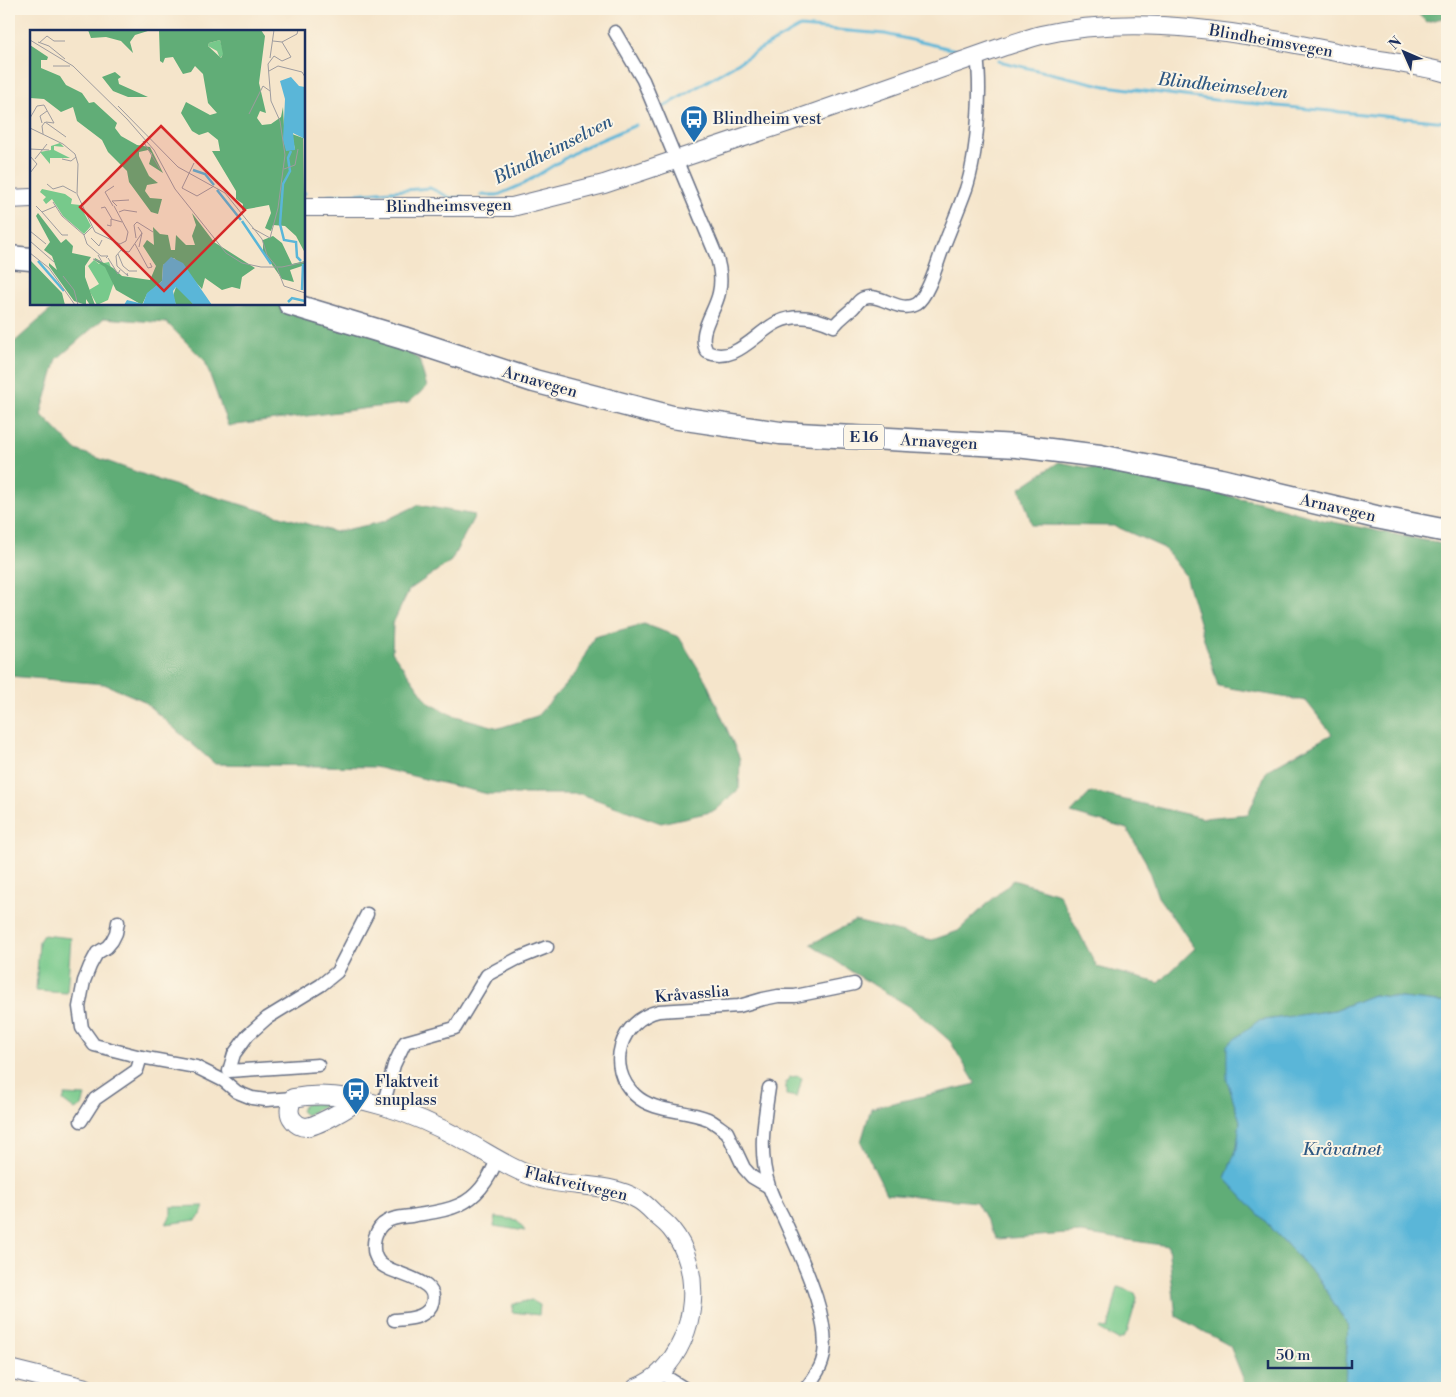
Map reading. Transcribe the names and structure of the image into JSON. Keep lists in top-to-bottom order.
{
  "streets": {
    "highway": ["Arnavegen", "E 16"],
    "street": ["Blindheimsvegen", "Kråvasslia", "Flaktveitvegen"]
  },
  "water": ["Blindheimselven", "Kråvatnet"],
  "places": {
    "bus stop": ["Blindheim vest", "Flaktveit snuplass"]
  },
  "scale_bar": "50 m",
  "north": "top left"
}
